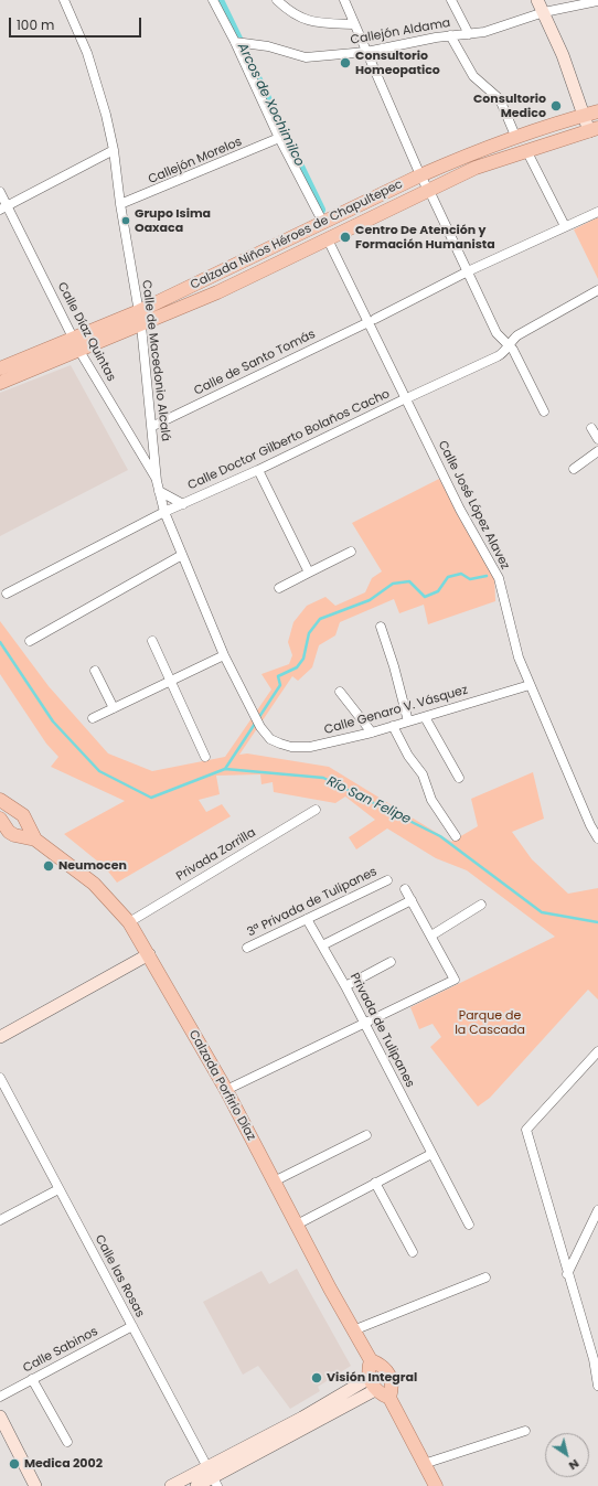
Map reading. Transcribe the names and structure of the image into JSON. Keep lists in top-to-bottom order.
{
  "streets": {
    "main road": ["Calzada Niños Héroes de Chapultepec", "Calzada Porfirio Díaz"],
    "street": [
      "Callejón Aldama",
      "Callejón Morelos",
      "Calle Díaz Quintas",
      "Calle de Macedonio Alcalá",
      "Calle de Santo Tomás",
      "Calle Doctor Gilberto Bolaños Cacho",
      "Calle José López Alavez",
      "Calle Genaro V. Vásquez",
      "Privada Zorrilla",
      "3ª Privada de Tulipanes",
      "Privada de Tulipanes",
      "Calle las Rosas",
      "Calle Sabinos"
    ]
  },
  "crossings": [
    ["Callejón Morelos", "Calle de Macedonio Alcalá"],
    ["Calzada Niños Héroes de Chapultepec", "Calle Díaz Quintas"],
    ["Calzada Niños Héroes de Chapultepec", "Calle de Macedonio Alcalá"],
    ["Calzada Niños Héroes de Chapultepec", "Calle José López Alavez"],
    ["Calle Díaz Quintas", "Calle de Macedonio Alcalá"],
    ["Calle de Macedonio Alcalá", "Calle de Santo Tomás"],
    ["Calle de Macedonio Alcalá", "Calle Doctor Gilberto Bolaños Cacho"],
    ["Calle de Macedonio Alcalá", "Calle Genaro V. Vásquez"],
    ["Calle de Santo Tomás", "Calle José López Alavez"],
    ["Calle Doctor Gilberto Bolaños Cacho", "Calle José López Alavez"],
    ["Calle José López Alavez", "Calle Genaro V. Vásquez"],
    ["Privada Zorrilla", "Calzada Porfirio Díaz"],
    ["3ª Privada de Tulipanes", "Privada de Tulipanes"],
    ["Calle las Rosas", "Calle Sabinos"]
  ],
  "water": ["Arcos de Xochimilco", "Río San Felipe"],
  "parks": ["Parque de la Cascada"],
  "places": [
    "Consultorio Homeopatico",
    "Consultorio Medico",
    "Grupo Isima Oaxaca",
    "Centro De Atención y Formación Humanista",
    "Neumocen",
    "Visión Integral",
    "Medica 2002"
  ],
  "scale_bar": "100 m",
  "north": "bottom right"
}
